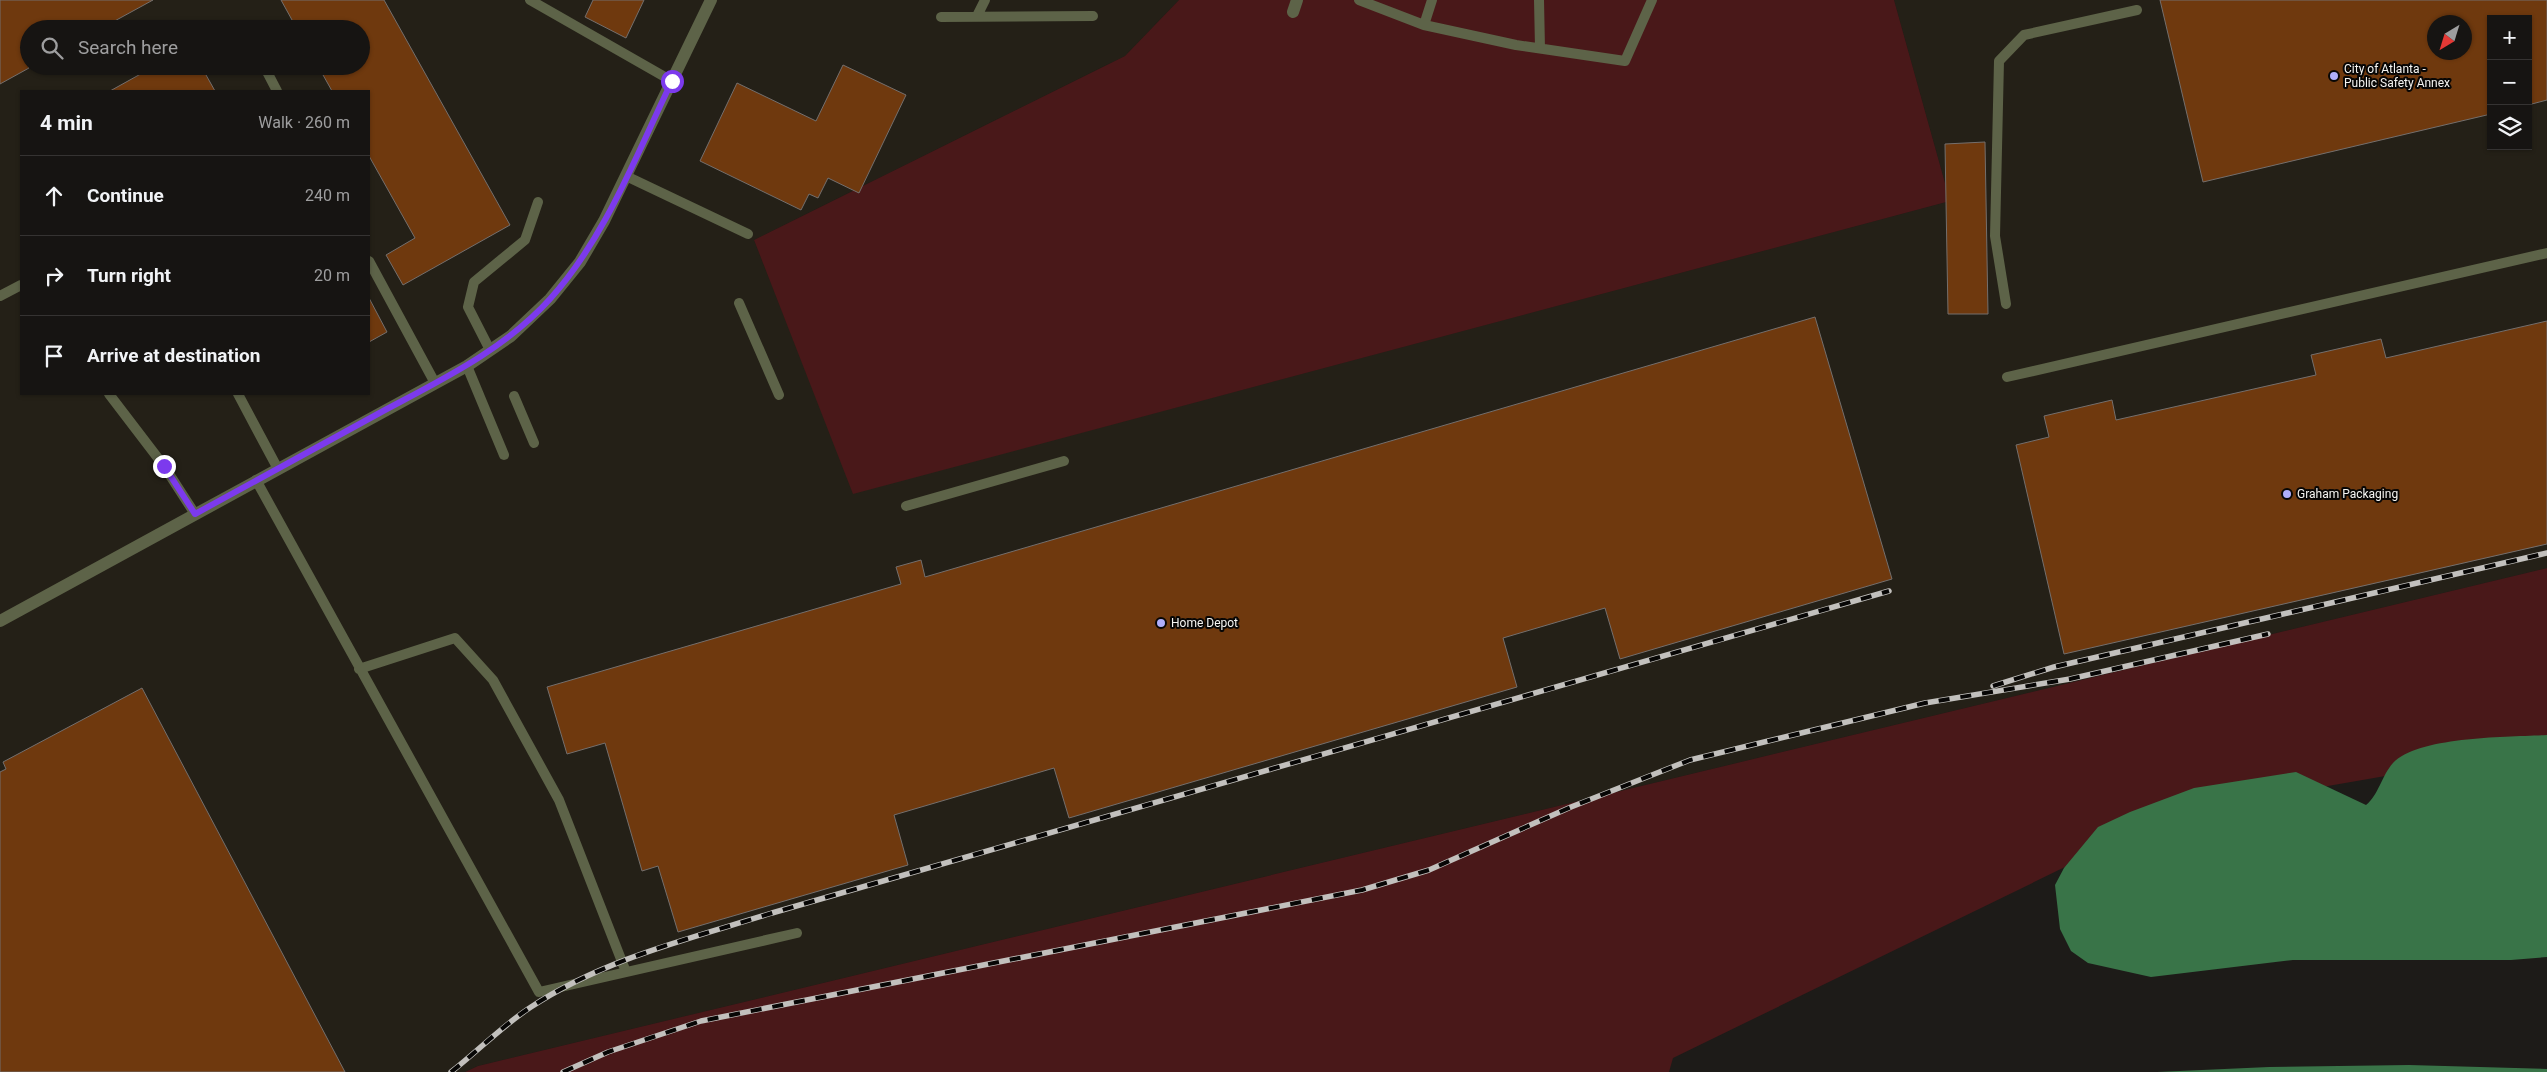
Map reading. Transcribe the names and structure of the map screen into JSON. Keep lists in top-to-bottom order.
{
  "places": ["City of Atlanta - Public Safety Annex", "Graham Packaging", "Home Depot"],
  "north": "bottom left",
  "page": {
    "map_buttons": ["+", "−"],
    "search": "Search here",
    "heading": ["4 min", "Walk · 260 m"],
    "list": [
      ["Continue", "240 m"],
      ["Turn right", "20 m"],
      "Arrive at destination"
    ]
  }
}
